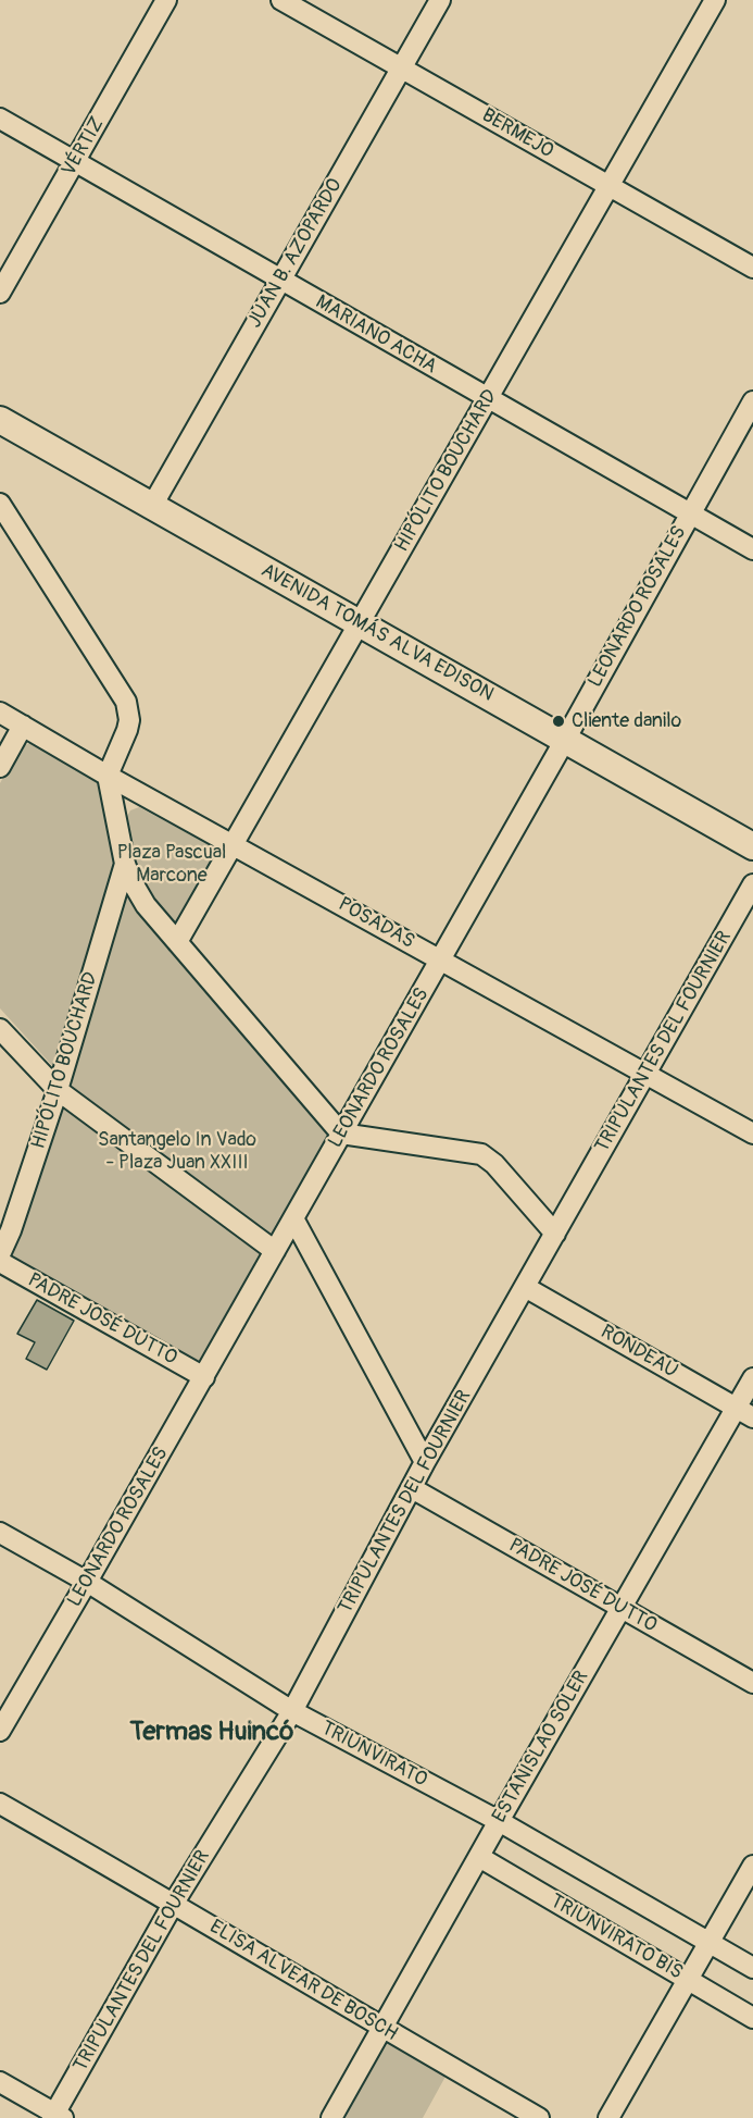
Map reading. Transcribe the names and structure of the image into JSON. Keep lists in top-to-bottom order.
{
  "streets": {
    "main road": ["AVENIDA TOMÁS ALVA EDISON"],
    "street": [
      "BERMEJO",
      "VÉRTIZ",
      "JUAN B. AZOPARDO",
      "MARIANO ACHA",
      "HIPÓLITO BOUCHARD",
      "LEONARDO ROSALES",
      "POSADAS",
      "TRIPULANTES DEL FOURNIER",
      "PADRE JOSÉ DUTTO",
      "RONDEAU",
      "ESTANISLAO SOLER",
      "TRIUNVIRATO",
      "TRIUNVIRATO BIS",
      "ELISA ALVEAR DE BOSCH"
    ]
  },
  "crossings": [
    ["BERMEJO", "JUAN B. AZOPARDO"],
    ["BERMEJO", "HIPÓLITO BOUCHARD"],
    ["VÉRTIZ", "MARIANO ACHA"],
    ["JUAN B. AZOPARDO", "MARIANO ACHA"],
    ["JUAN B. AZOPARDO", "AVENIDA TOMÁS ALVA EDISON"],
    ["MARIANO ACHA", "HIPÓLITO BOUCHARD"],
    ["MARIANO ACHA", "LEONARDO ROSALES"],
    ["HIPÓLITO BOUCHARD", "AVENIDA TOMÁS ALVA EDISON"],
    ["HIPÓLITO BOUCHARD", "POSADAS"],
    ["LEONARDO ROSALES", "AVENIDA TOMÁS ALVA EDISON"],
    ["LEONARDO ROSALES", "POSADAS"],
    ["LEONARDO ROSALES", "PADRE JOSÉ DUTTO"],
    ["LEONARDO ROSALES", "TRIUNVIRATO"],
    ["POSADAS", "TRIPULANTES DEL FOURNIER"],
    ["TRIPULANTES DEL FOURNIER", "PADRE JOSÉ DUTTO"],
    ["TRIPULANTES DEL FOURNIER", "RONDEAU"],
    ["TRIPULANTES DEL FOURNIER", "TRIUNVIRATO"],
    ["TRIPULANTES DEL FOURNIER", "ELISA ALVEAR DE BOSCH"],
    ["PADRE JOSÉ DUTTO", "ESTANISLAO SOLER"],
    ["RONDEAU", "ESTANISLAO SOLER"],
    ["ESTANISLAO SOLER", "TRIUNVIRATO"],
    ["ESTANISLAO SOLER", "TRIUNVIRATO BIS"],
    ["ESTANISLAO SOLER", "ELISA ALVEAR DE BOSCH"]
  ],
  "districts": ["Termas Huincó"],
  "parks": ["Plaza Pascual Marcone", "Santangelo In Vado - Plaza Juan XXIII"],
  "places": ["Cliente danilo"]
}
